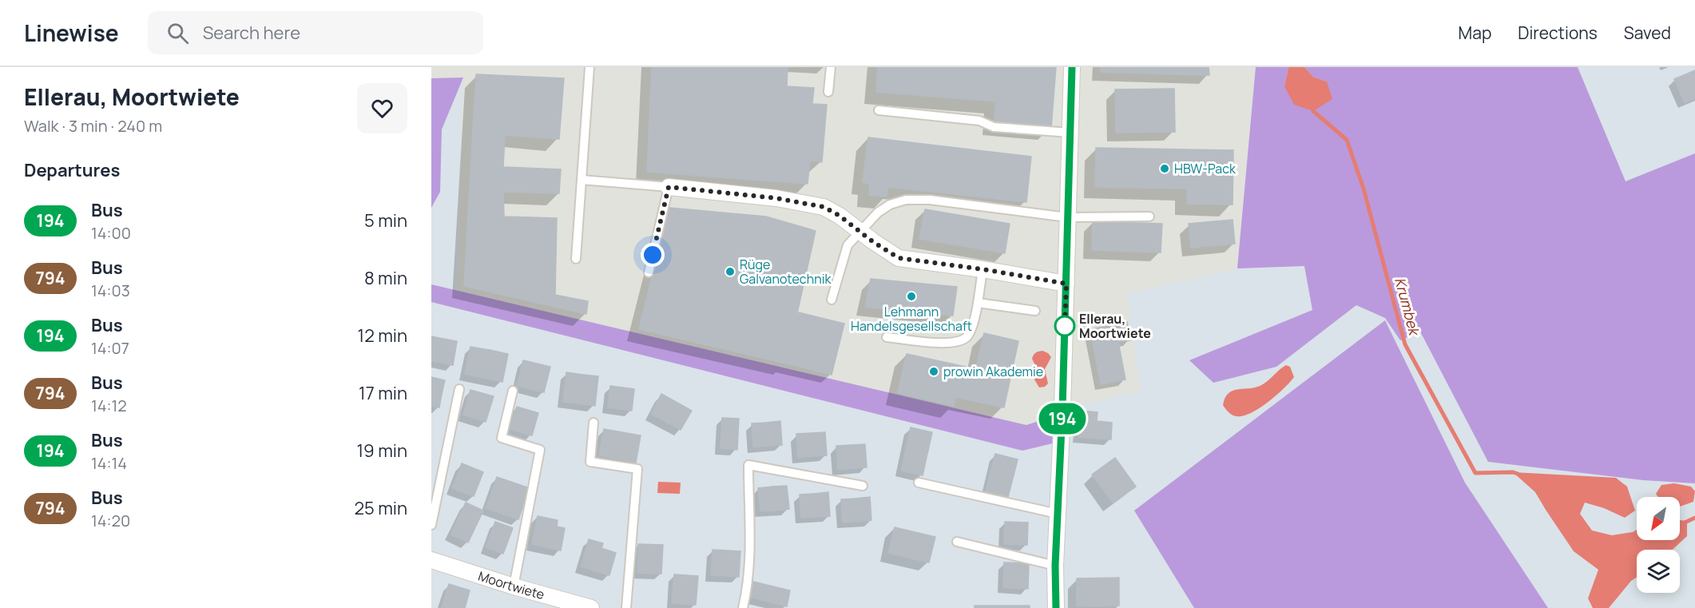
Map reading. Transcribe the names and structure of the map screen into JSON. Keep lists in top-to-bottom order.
{
  "streets": {
    "street": ["Moortwiete"]
  },
  "water": ["Krumbek"],
  "places": [
    "HBW-Pack",
    "Rüge Galvanotechnik",
    "Lehmann Handelsgesellschaft",
    "Ellerau, Moortwiete",
    "prowin Akademie"
  ],
  "lines": ["bus line 194"],
  "north": "bottom left",
  "page": {
    "header": "Linewise",
    "search": "Search here",
    "nav": ["Map", "Directions", "Saved"],
    "heading": [
      ["Ellerau, Moortwiete", "Walk · 3 min · 240 m"],
      "Departures"
    ],
    "on_map": "194",
    "list": [
      {
        "mark": "194",
        "name": "Bus",
        "note": "14:00",
        "value": "5 min"
      },
      {
        "mark": "794",
        "name": "Bus",
        "note": "14:03",
        "value": "8 min"
      },
      {
        "mark": "194",
        "name": "Bus",
        "note": "14:07",
        "value": "12 min"
      },
      {
        "mark": "794",
        "name": "Bus",
        "note": "14:12",
        "value": "17 min"
      },
      {
        "mark": "194",
        "name": "Bus",
        "note": "14:14",
        "value": "19 min"
      },
      {
        "mark": "794",
        "name": "Bus",
        "note": "14:20",
        "value": "25 min"
      }
    ]
  }
}
